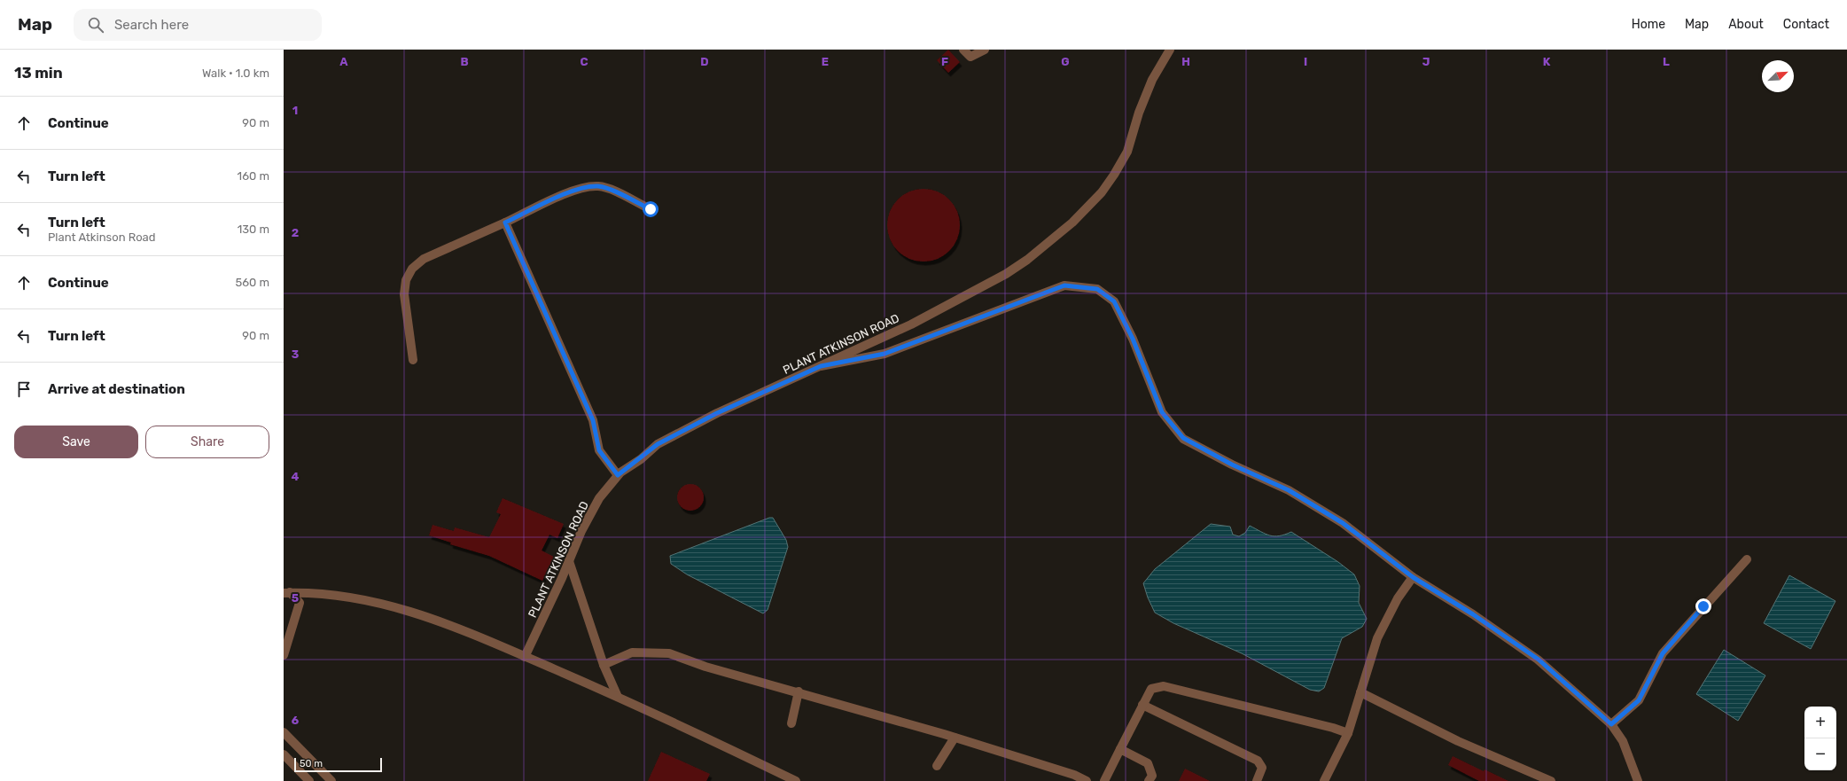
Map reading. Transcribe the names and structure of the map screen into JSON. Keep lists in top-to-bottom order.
{
  "streets": {
    "lane": ["PLANT ATKINSON ROAD"]
  },
  "scale_bar": "50 m",
  "north": "top right",
  "page": {
    "header": "Map",
    "search": "Search here",
    "nav": [
      "Home",
      "Map",
      "About",
      "Contact"
    ],
    "heading": ["13 min", "Walk · 1.0 km"],
    "list": [
      ["Continue", "90 m"],
      ["Turn left", "160 m"],
      ["Turn left", "Plant Atkinson Road", "130 m"],
      ["Continue", "560 m"],
      ["Turn left", "90 m"],
      "Arrive at destination"
    ],
    "buttons": ["Save", "Share"],
    "map_buttons": ["+", "−"],
    "scale": "50 m"
  },
  "grid": {
    "columns": [
      "A",
      "B",
      "C",
      "D",
      "E",
      "F",
      "G",
      "H",
      "I",
      "J",
      "K",
      "L"
    ],
    "rows": [
      "1",
      "2",
      "3",
      "4",
      "5",
      "6"
    ]
  }
}
